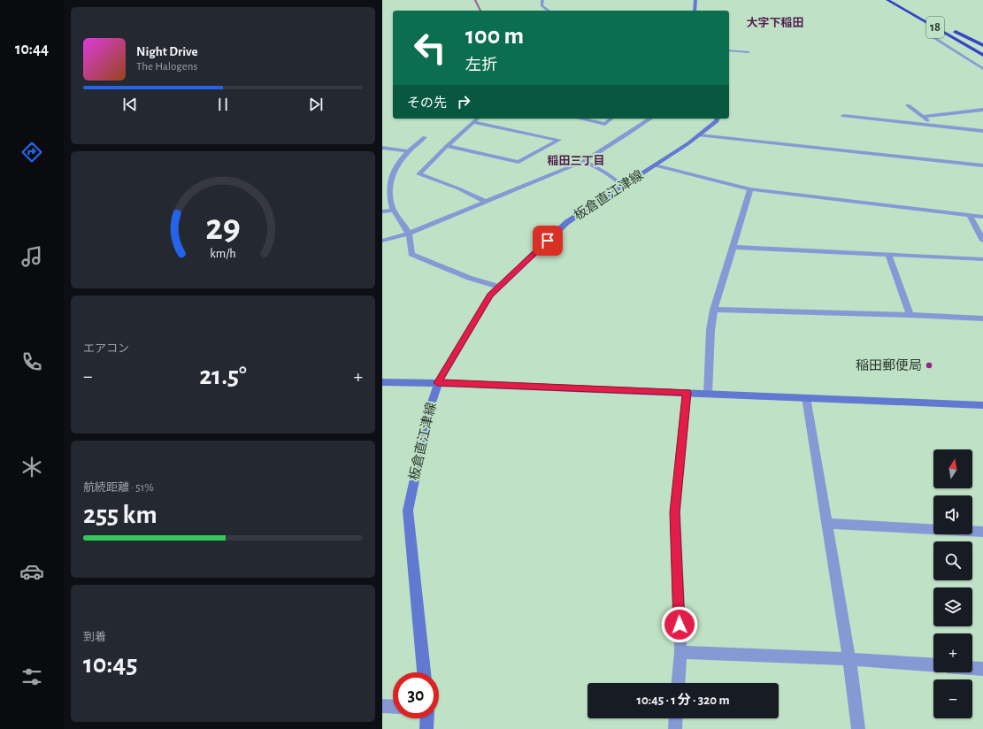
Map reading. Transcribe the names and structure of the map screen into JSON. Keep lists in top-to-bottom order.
{
  "streets": {
    "highway": ["18"],
    "main road": ["板倉直江津線"]
  },
  "districts": ["大字下稲田", "稲田三丁目"],
  "places": ["稲田郵便局"],
  "north": "top",
  "page": {
    "tabs": "10:44",
    "turn": ["100 m", "左折"],
    "song": ["Night Drive", "The Halogens"],
    "then": "その先",
    "tile": [
      "エアコン",
      ["航続距離 · 51%", "255 km"],
      ["到着", "10:45"]
    ],
    "heat": ["−", "21.5°", "+"],
    "map_buttons": ["+", "−"],
    "limit": "30",
    "trip": "10:45 · 1 分 · 320 m",
    "gauge": ["29", "km/h"]
  }
}
